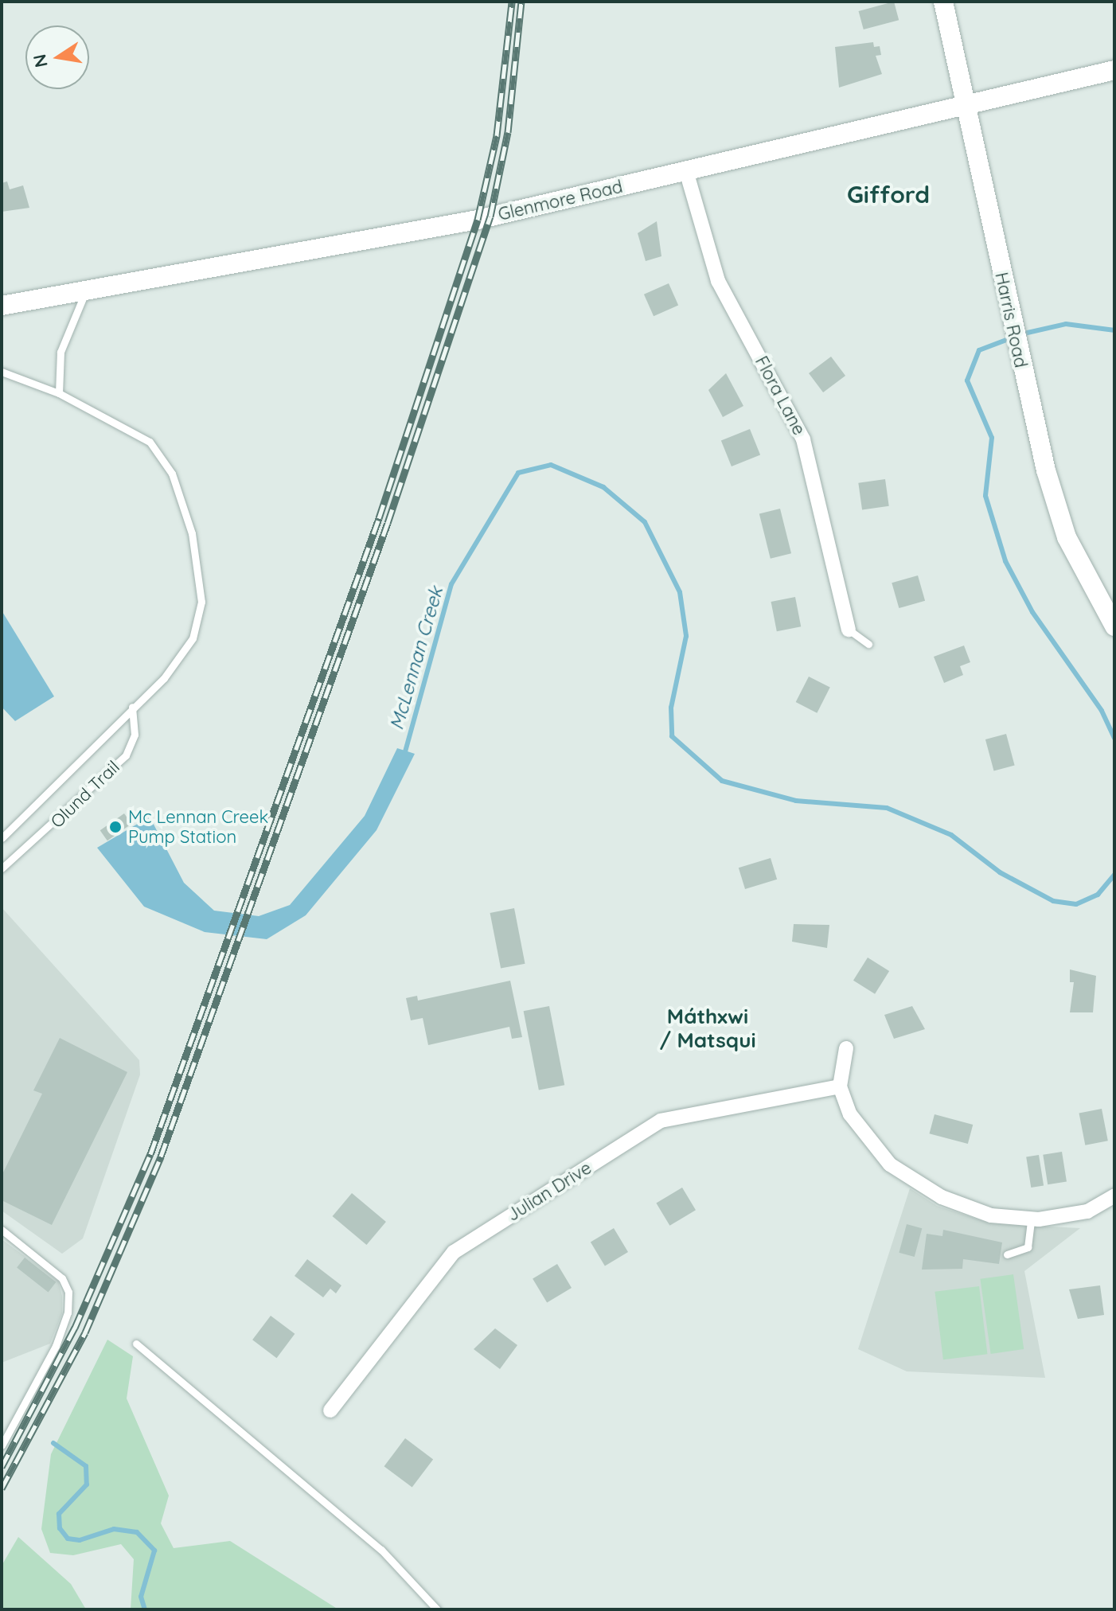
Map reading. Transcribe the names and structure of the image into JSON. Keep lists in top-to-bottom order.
{
  "streets": {
    "street": [
      "Glenmore Road",
      "Harris Road",
      "Flora Lane",
      "Julian Drive"
    ],
    "lane": ["Olund Trail"]
  },
  "crossings": [
    ["Glenmore Road", "Harris Road"],
    ["Glenmore Road", "Flora Lane"]
  ],
  "districts": ["Gifford", "Máthxwi / Matsqui"],
  "water": ["McLennan Creek"],
  "places": ["Mc Lennan Creek Pump Station"],
  "north": "left"
}
